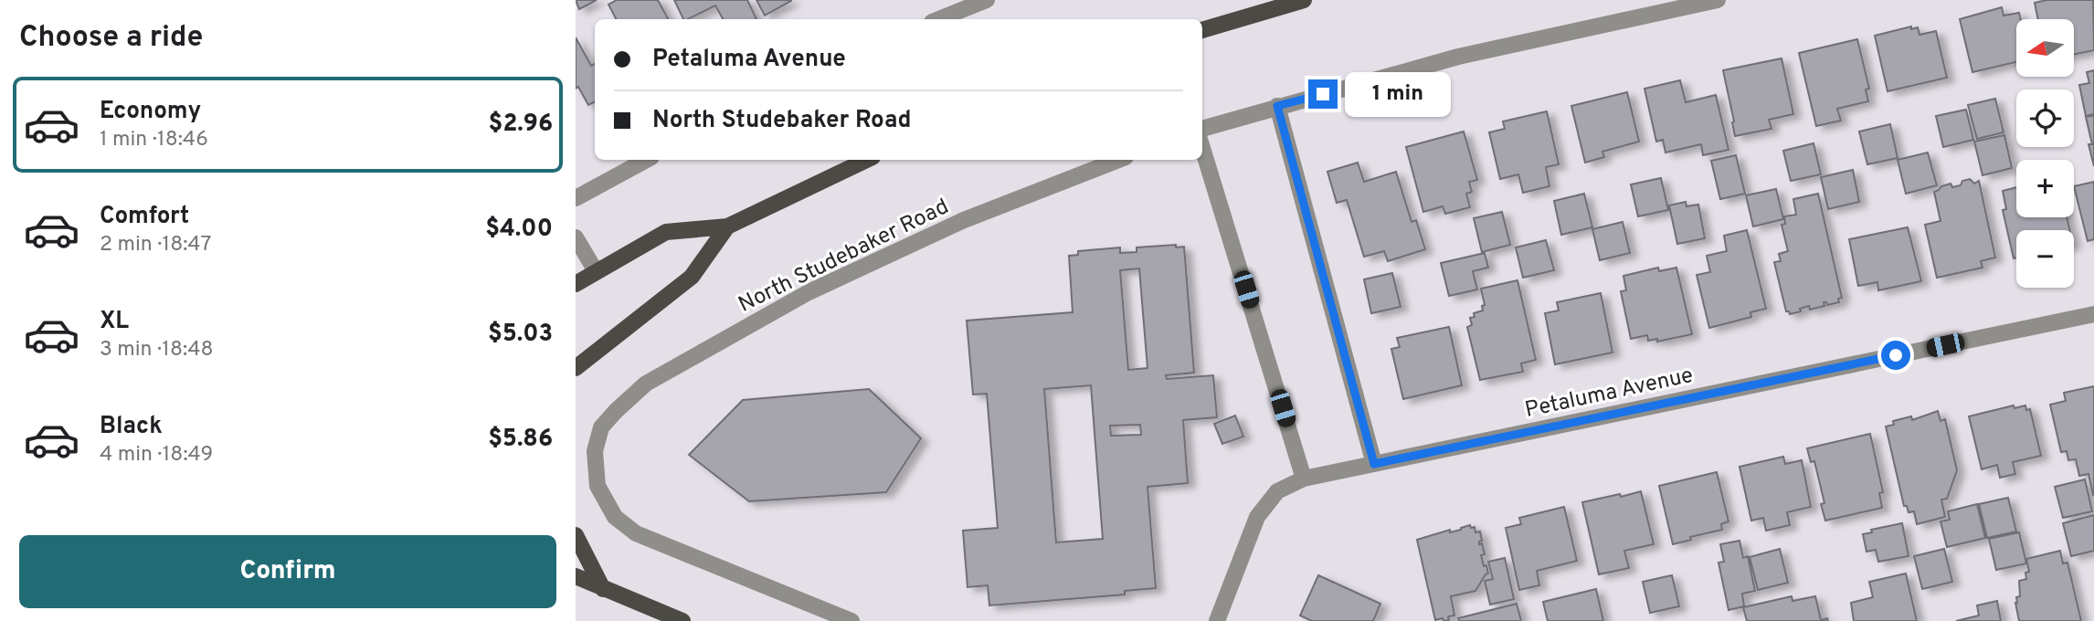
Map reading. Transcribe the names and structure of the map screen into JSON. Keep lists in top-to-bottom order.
{
  "streets": {
    "street": ["North Studebaker Road", "Petaluma Avenue"]
  },
  "north": "left",
  "page": {
    "heading": "Choose a ride",
    "map_buttons": ["+", "−"],
    "banner": ["Petaluma Avenue", "North Studebaker Road"],
    "bubble": "1 min",
    "list": [
      {
        "name": "Economy",
        "note": "1 min · 18:46",
        "value": "$2.96"
      },
      {
        "name": "Comfort",
        "note": "2 min · 18:47",
        "value": "$4.00"
      },
      {
        "name": "XL",
        "note": "3 min · 18:48",
        "value": "$5.03"
      },
      {
        "name": "Black",
        "note": "4 min · 18:49",
        "value": "$5.86"
      }
    ],
    "buttons": "Confirm"
  }
}
